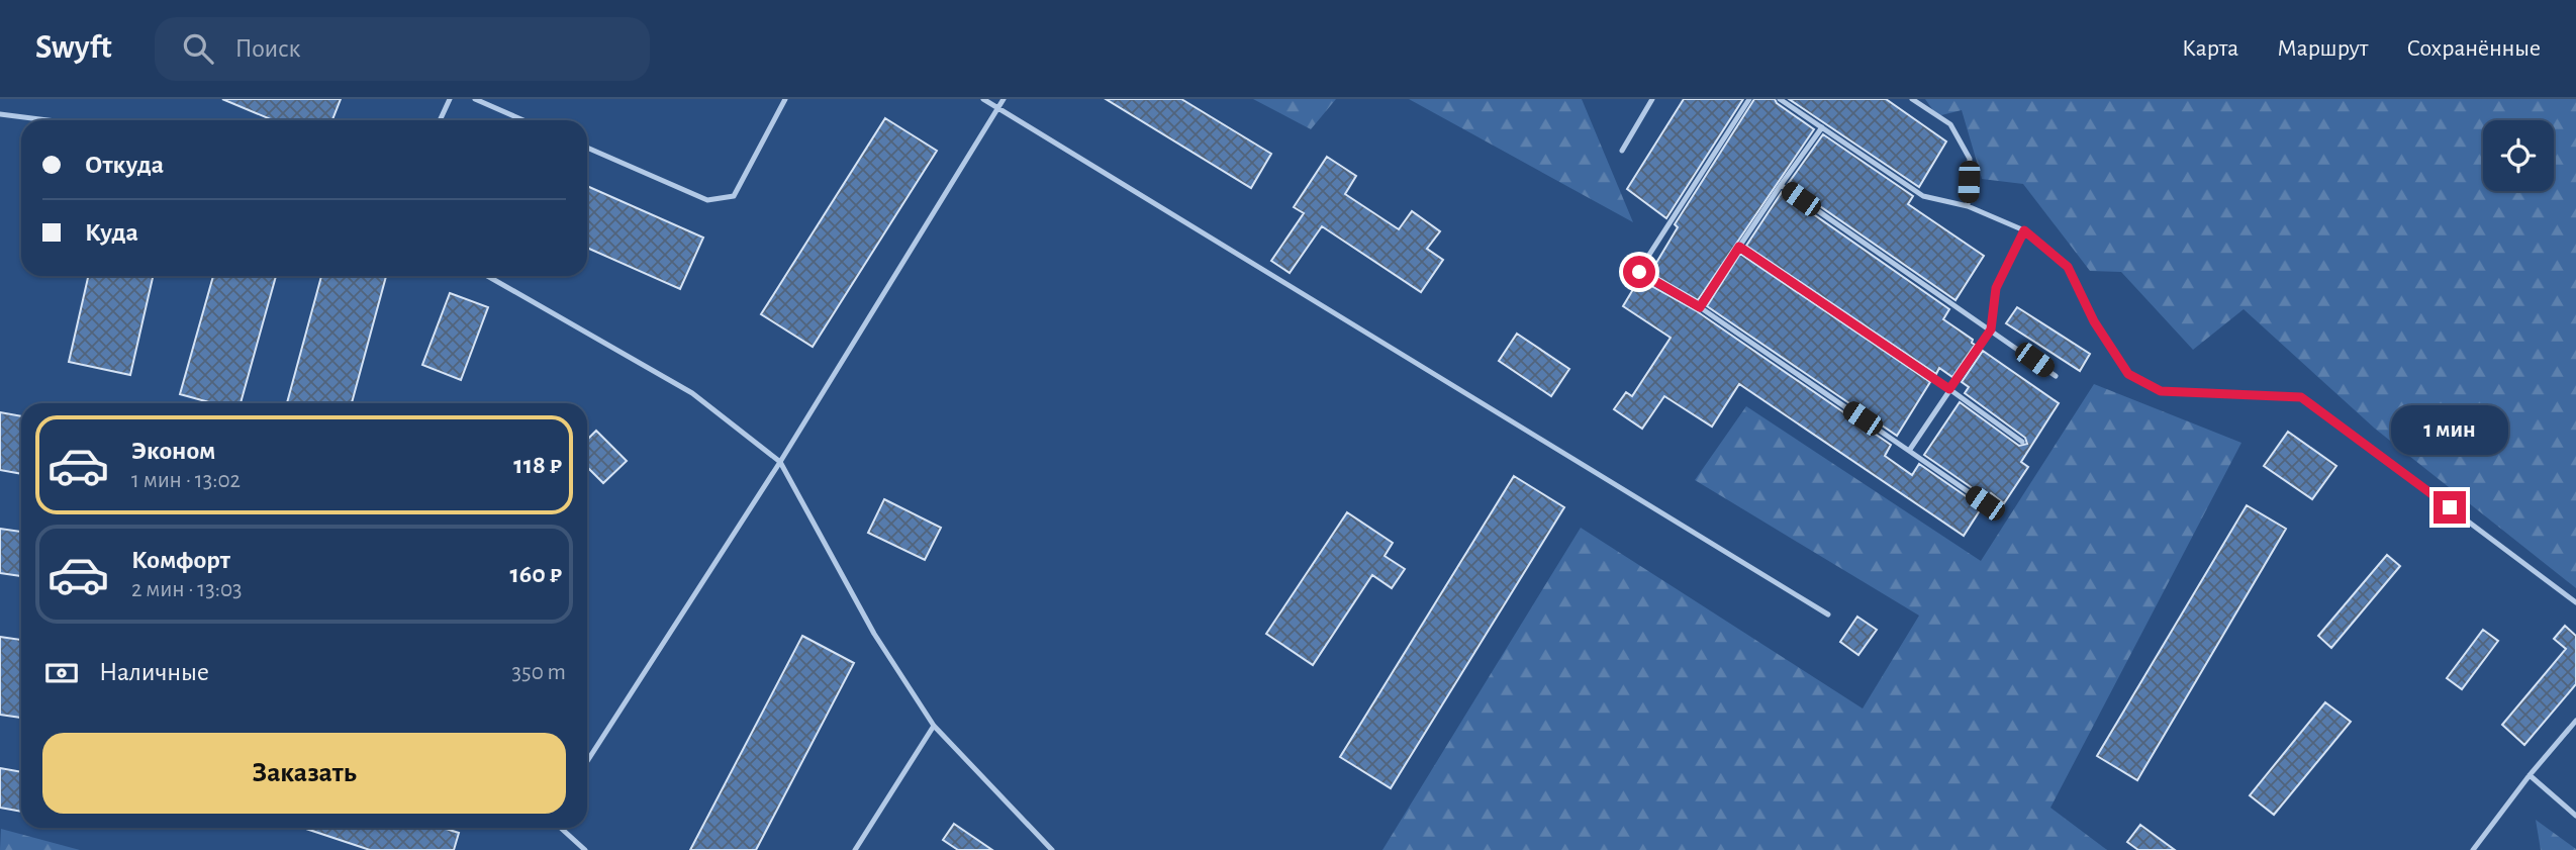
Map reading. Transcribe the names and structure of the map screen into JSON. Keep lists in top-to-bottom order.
{
  "page": {
    "header": "Swyft",
    "search": "Поиск",
    "nav": ["Карта", "Маршрут", "Сохранённые"],
    "banner": ["Откуда", "Куда"],
    "bubble": "1 мин",
    "list": [
      {
        "name": "Эконом",
        "note": "1 мин · 13:02",
        "value": "118 ₽"
      },
      {
        "name": "Комфорт",
        "note": "2 мин · 13:03",
        "value": "160 ₽"
      }
    ],
    "pay": ["Наличные", "350 m"],
    "buttons": "Заказать"
  }
}
